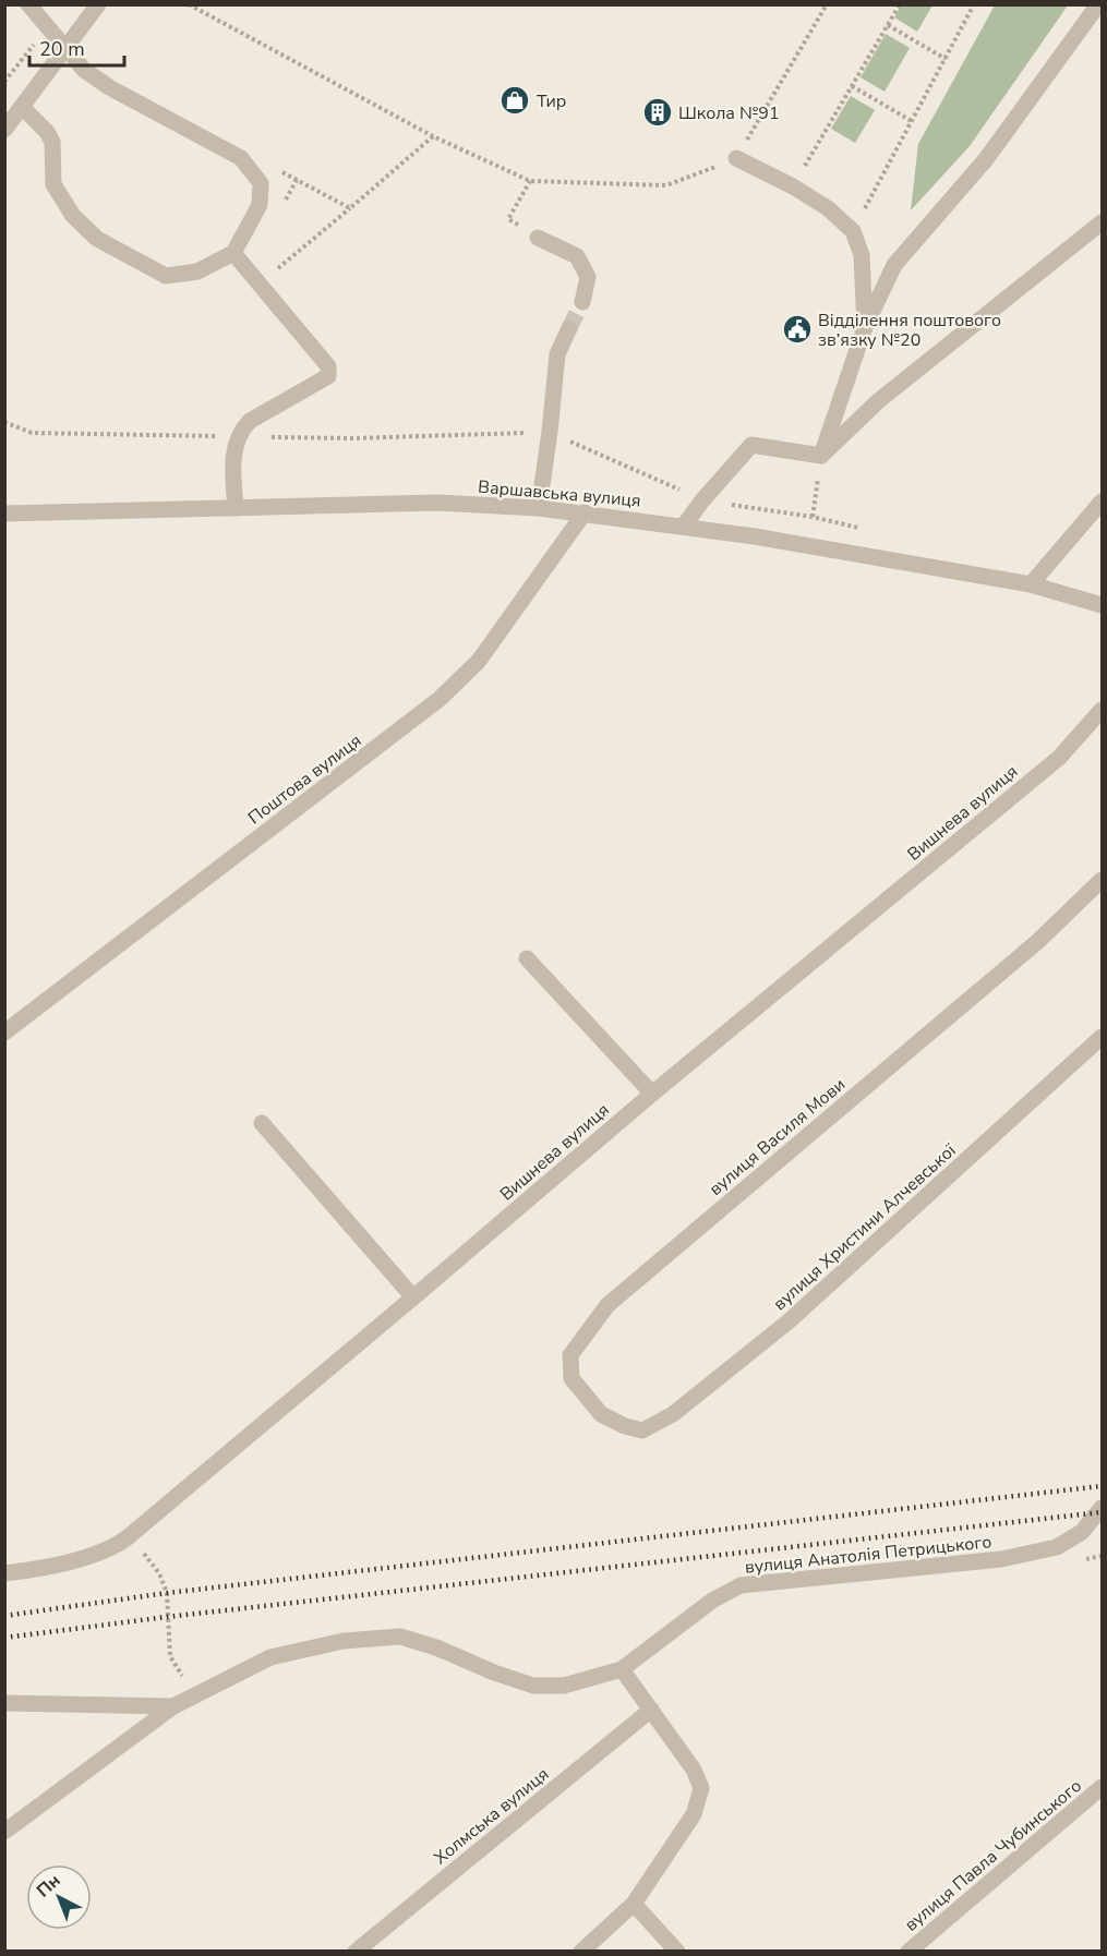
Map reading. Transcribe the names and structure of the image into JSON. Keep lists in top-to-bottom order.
{
  "streets": {
    "street": [
      "Варшавська вулиця",
      "Поштова вулиця",
      "Вишнева вулиця",
      "вулиця Василя Мови",
      "вулиця Христини Алчевської",
      "вулиця Анатолія Петрицького",
      "Холмська вулиця",
      "вулиця Павла Чубинського"
    ]
  },
  "crossings": [
    ["Варшавська вулиця", "Поштова вулиця"],
    ["вулиця Василя Мови", "вулиця Христини Алчевської"]
  ],
  "places": {
    "shop": ["Тир"],
    "building": ["Школа №91"],
    "public building": ["Відділення поштового зв’язку №20"]
  },
  "scale_bar": "20 m",
  "north": "top left"
}
